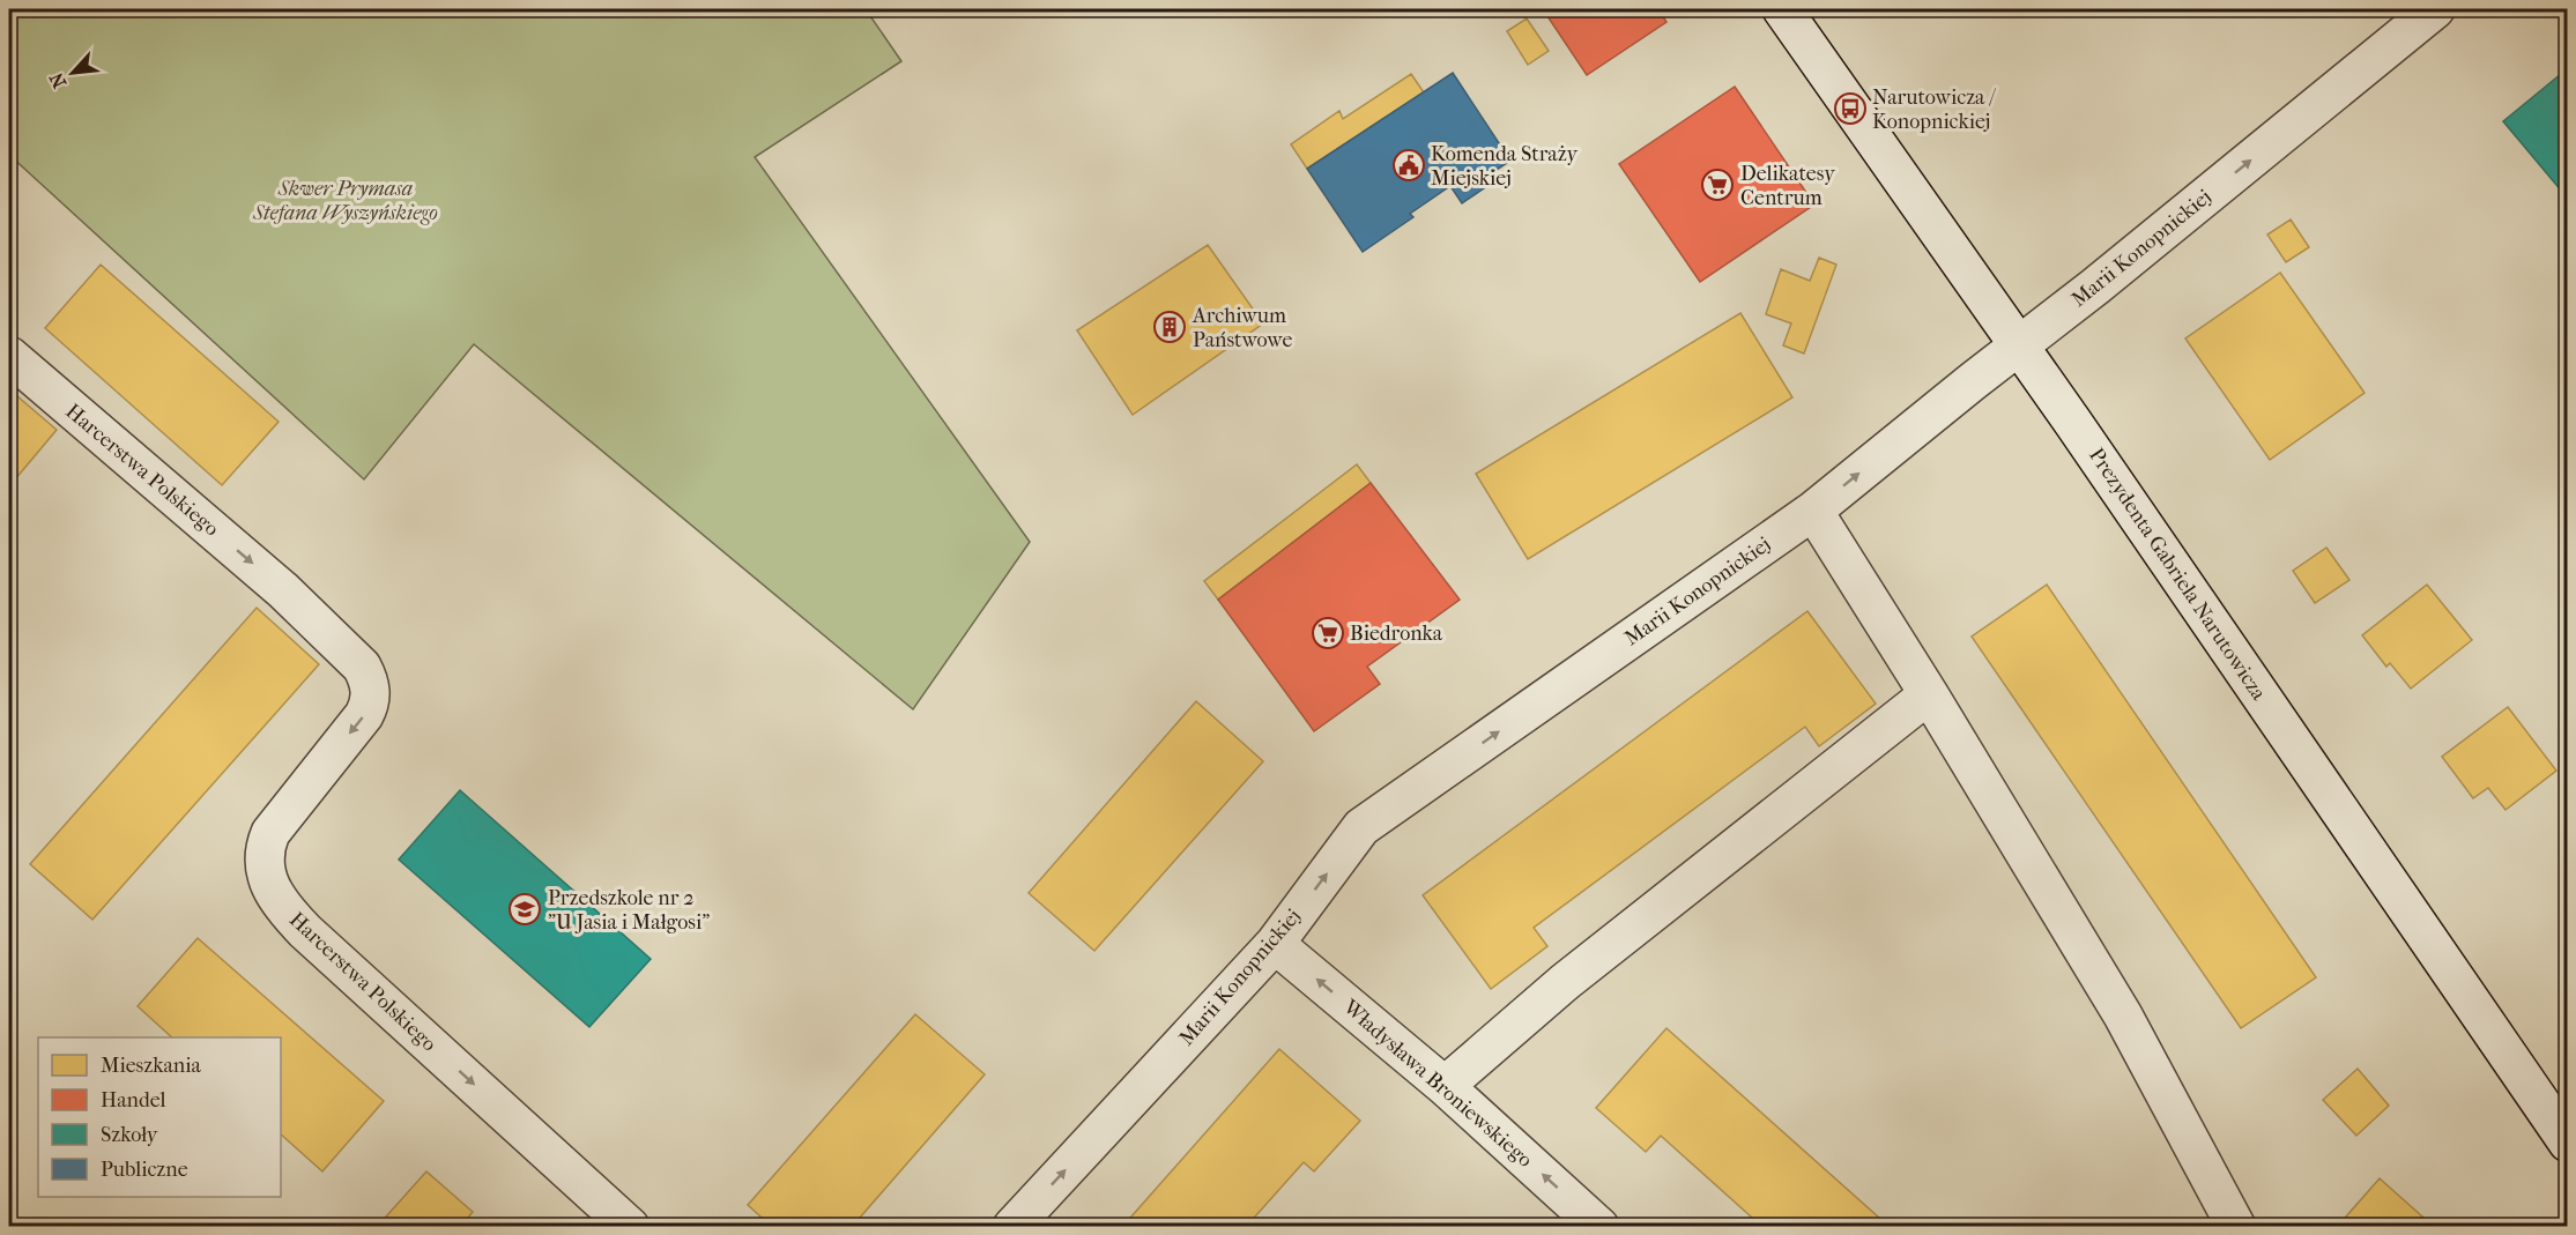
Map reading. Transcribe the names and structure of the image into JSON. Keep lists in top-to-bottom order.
{
  "streets": {
    "street": [
      "Marii Konopnickiej",
      "Harcerstwa Polskiego",
      "Prezydenta Gabriela Narutowicza",
      "Władysława Broniewskiego"
    ]
  },
  "crossings": [
    ["Marii Konopnickiej", "Prezydenta Gabriela Narutowicza"],
    ["Marii Konopnickiej", "Władysława Broniewskiego"]
  ],
  "one_way": ["Harcerstwa Polskiego", "Władysława Broniewskiego"],
  "parks": ["Skwer Prymasa Stefana Wyszyńskiego"],
  "places": {
    "bus stop": ["Narutowicza / Konopnickiej"],
    "public building": ["Komenda Straży Miejskiej"],
    "supermarket": ["Delikatesy Centrum", "Biedronka"],
    "building": ["Archiwum Państwowe"],
    "school or university": ["Przedszkole nr 2 \"U Jasia i Małgosi\""]
  },
  "legend": [
    "Mieszkania",
    "Handel",
    "Szkoły",
    "Publiczne"
  ],
  "north": "bottom left"
}
